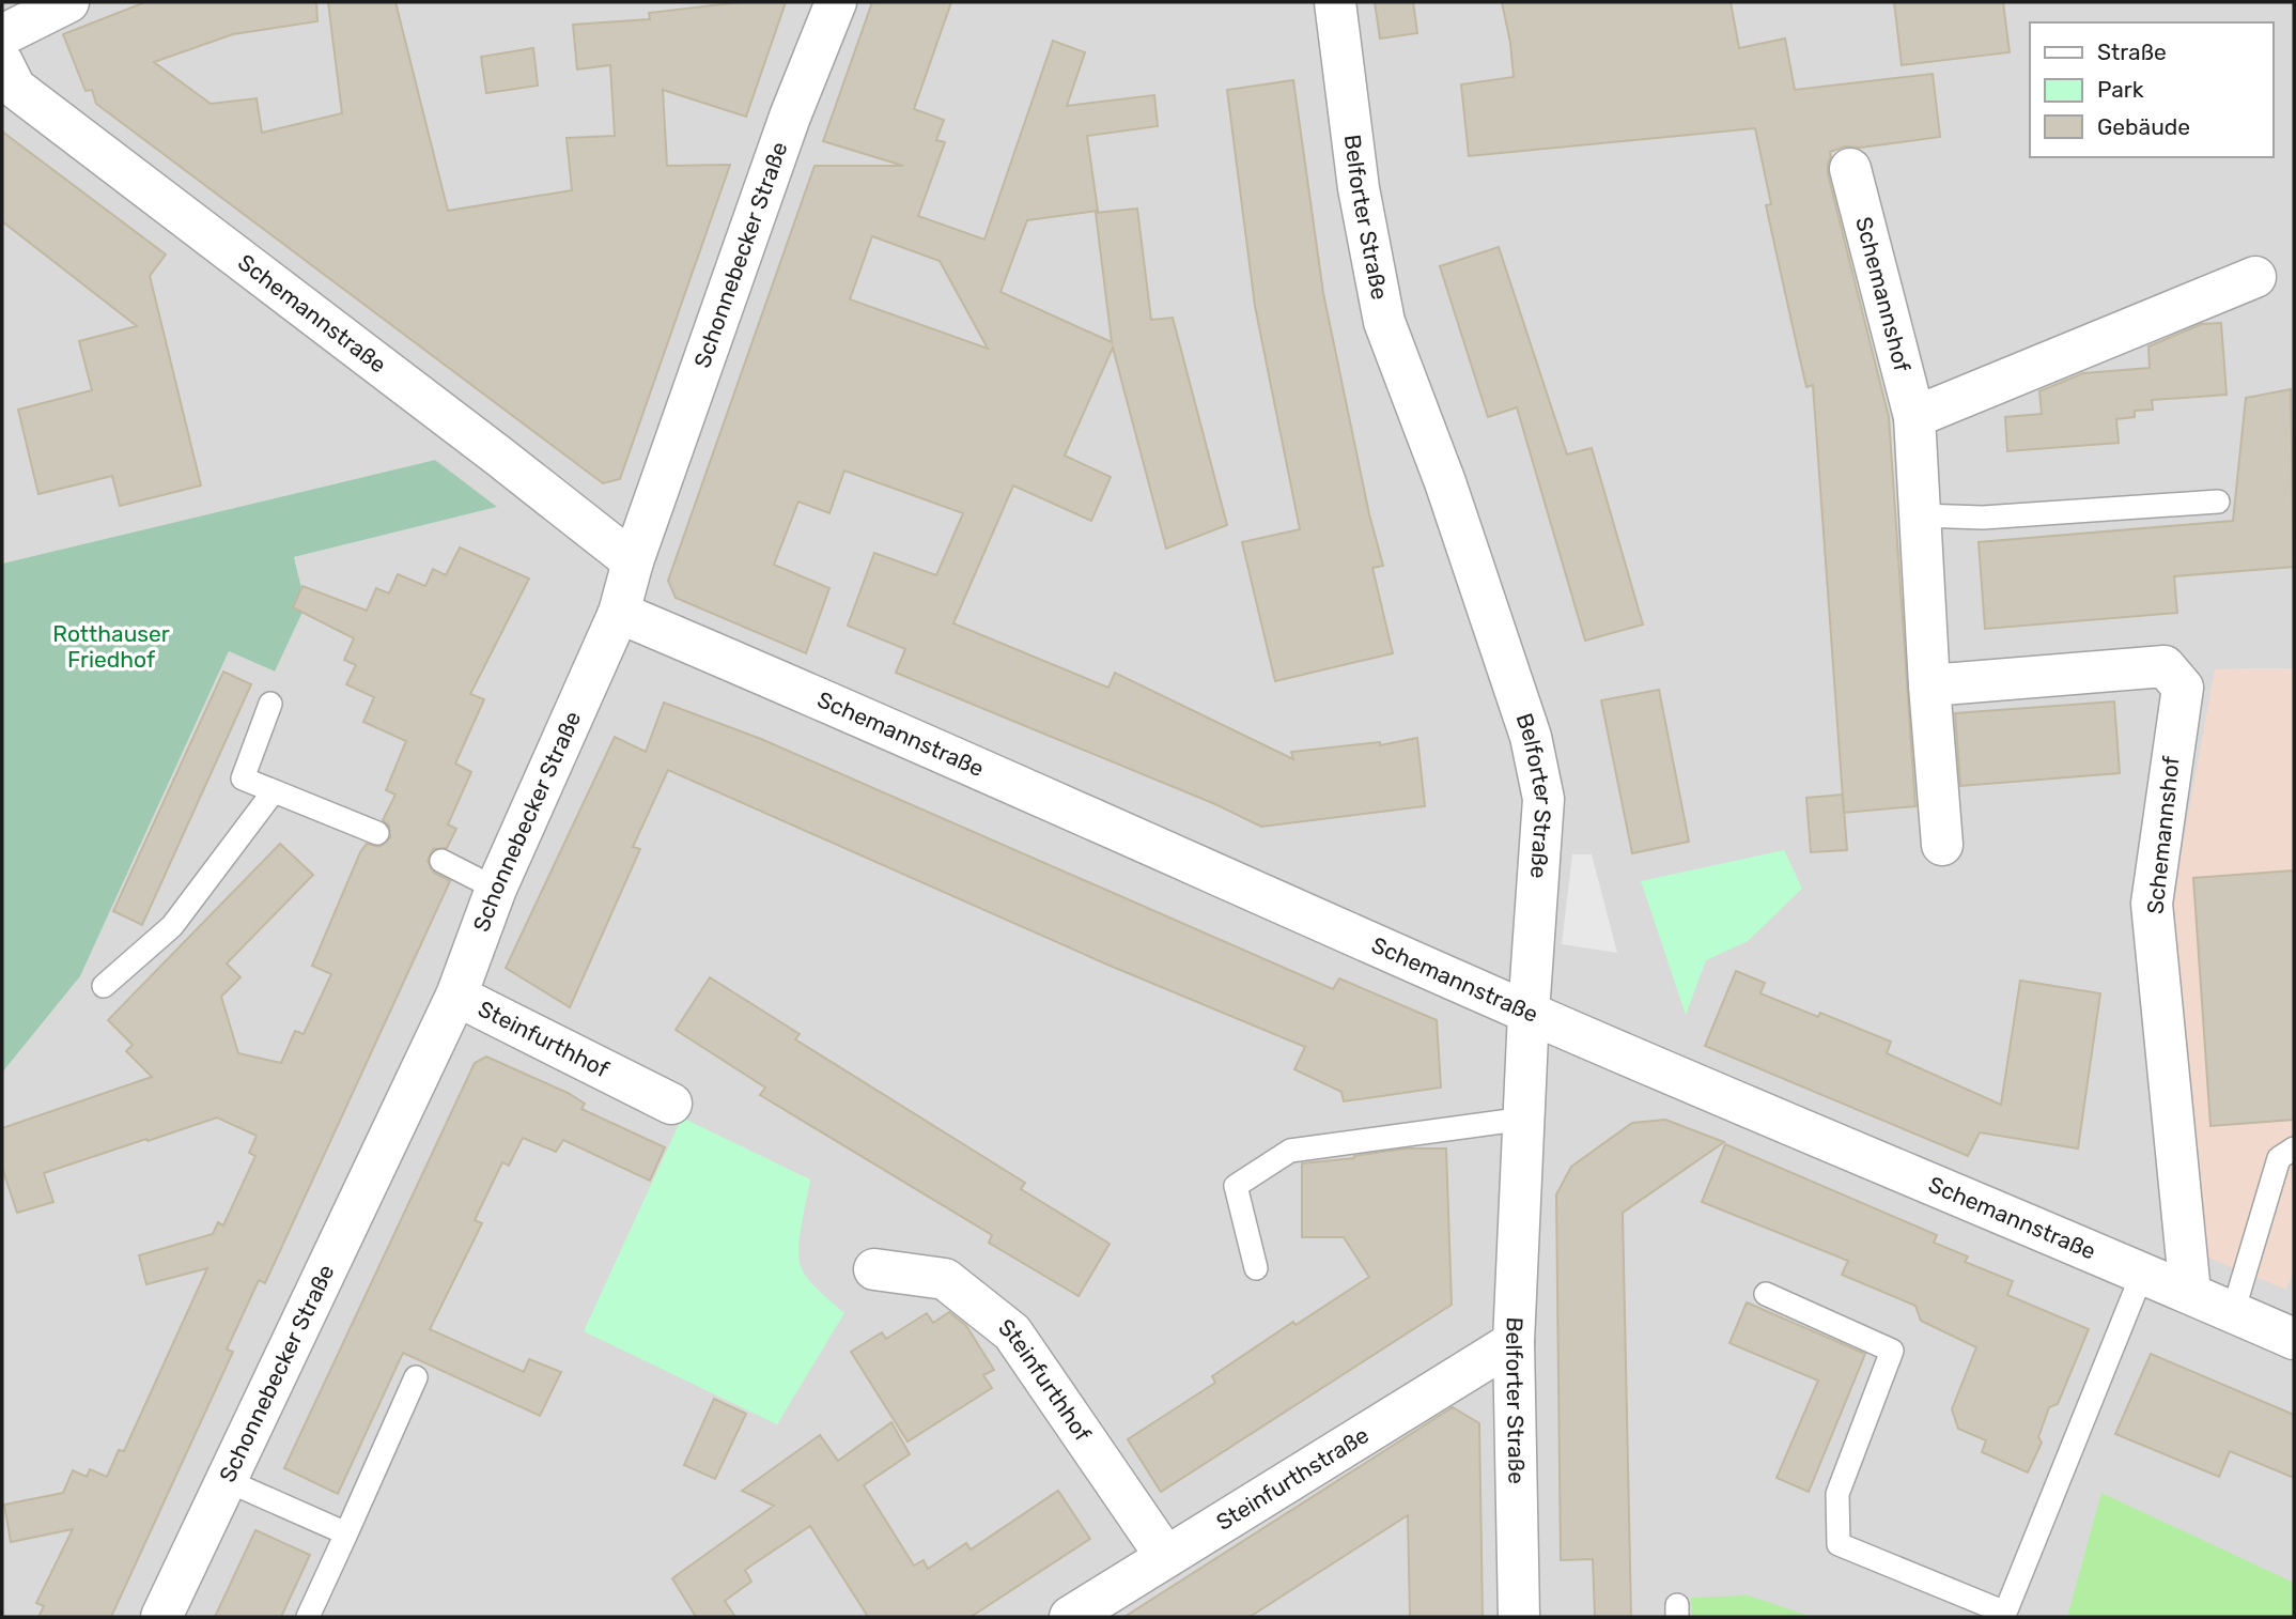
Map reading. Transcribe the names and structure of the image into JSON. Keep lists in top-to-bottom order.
{
  "streets": {
    "street": [
      "Belforter Straße",
      "Schonnebecker Straße",
      "Schemannshof",
      "Schemannstraße",
      "Steinfurthhof",
      "Steinfurthstraße"
    ]
  },
  "crossings": [
    ["Belforter Straße", "Schemannstraße"],
    ["Belforter Straße", "Steinfurthstraße"],
    ["Schonnebecker Straße", "Schemannstraße"],
    ["Schonnebecker Straße", "Steinfurthhof"],
    ["Schemannshof", "Schemannstraße"],
    ["Steinfurthhof", "Steinfurthstraße"]
  ],
  "parks": ["Rotthauser Friedhof"],
  "legend": ["Straße", "Park", "Gebäude"]
}
